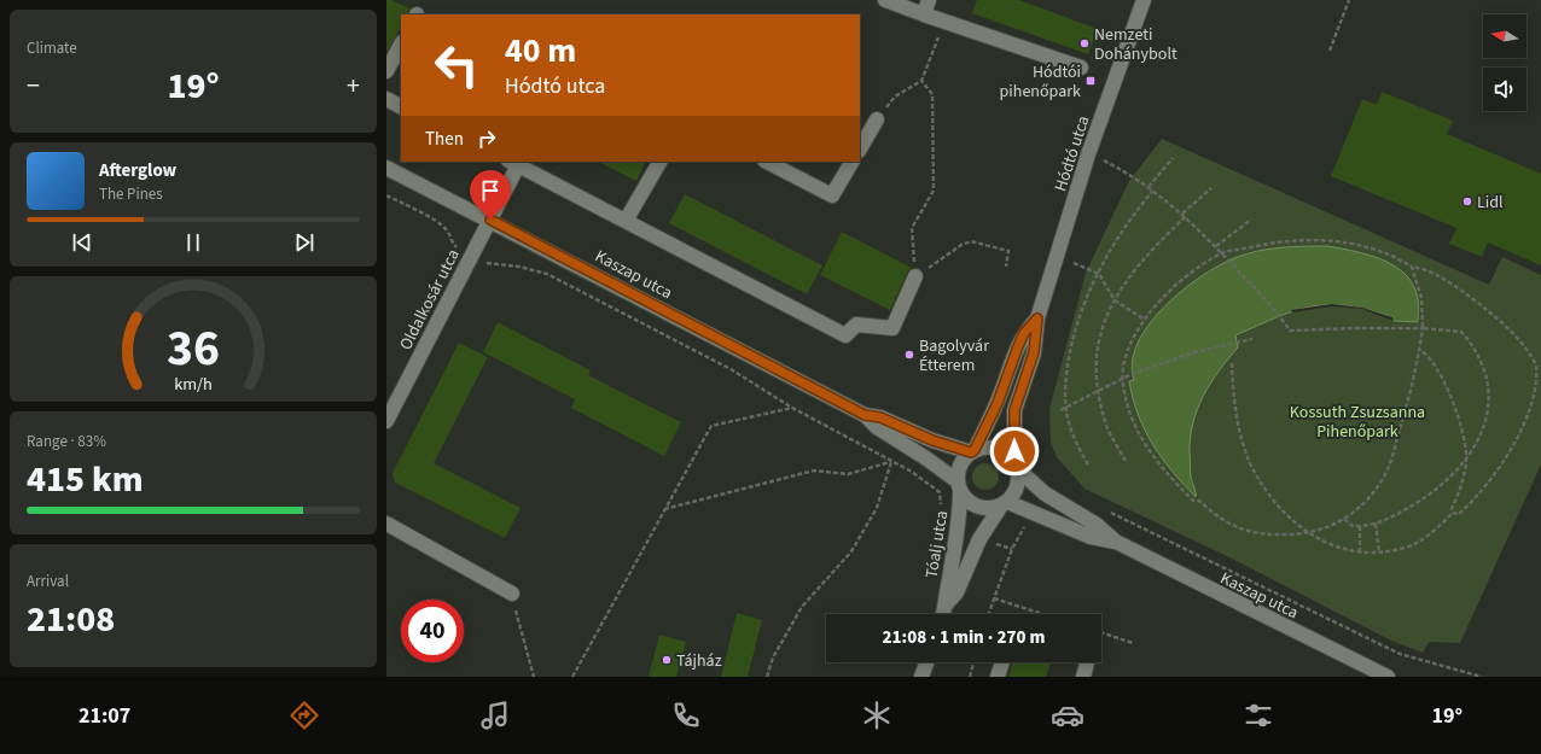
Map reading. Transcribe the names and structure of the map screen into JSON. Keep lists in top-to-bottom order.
{
  "streets": {
    "street": [
      "Hódtó utca",
      "Kaszap utca",
      "Oldalkosár utca",
      "Tóalj utca"
    ]
  },
  "crossings": [
    ["Hódtó utca", "Kaszap utca"],
    ["Hódtó utca", "Tóalj utca"],
    ["Kaszap utca", "Oldalkosár utca"],
    ["Kaszap utca", "Tóalj utca"]
  ],
  "parks": ["Kossuth Zsuzsanna Pihenőpark"],
  "places": {
    "other": [
      "Nemzeti Dohánybolt",
      "Lidl",
      "Bagolyvár Étterem",
      "Tájház"
    ],
    "transit": ["Hódtói pihenőpark"]
  },
  "north": "left",
  "page": {
    "tile": [
      "Climate",
      ["Range · 83%", "415 km"],
      ["Arrival", "21:08"]
    ],
    "turn": ["40 m", "Hódtó utca"],
    "heat": ["−", "19°", "+"],
    "then": "Then",
    "song": ["Afterglow", "The Pines"],
    "limit": "40",
    "trip": "21:08 · 1 min · 270 m",
    "tabs": ["21:07", "19°"],
    "gauge": ["36", "km/h"]
  }
}
